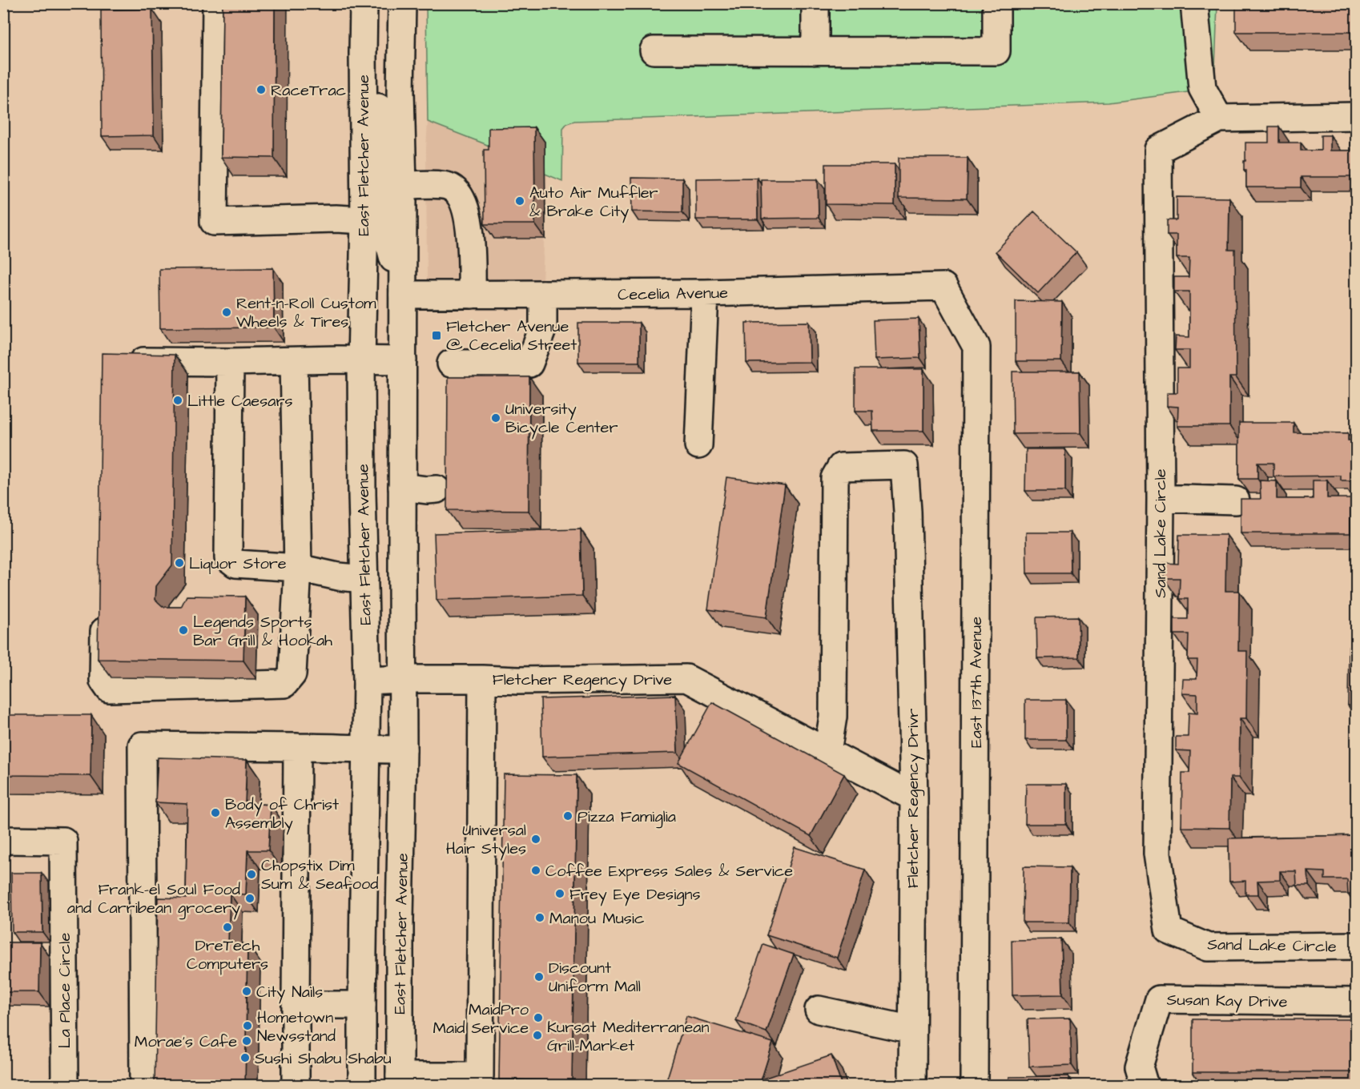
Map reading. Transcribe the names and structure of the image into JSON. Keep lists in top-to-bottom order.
{
  "streets": {
    "street": [
      "East Fletcher Avenue",
      "Cecelia Avenue",
      "Sand Lake Circle",
      "Fletcher Regency Drive",
      "East 137th Avenue",
      "Fletcher Regency Drivr",
      "La Place Circle",
      "Susan Kay Drive"
    ]
  },
  "crossings": [
    ["East Fletcher Avenue", "Cecelia Avenue"],
    ["East Fletcher Avenue", "Fletcher Regency Drive"],
    ["Cecelia Avenue", "East 137th Avenue"],
    ["Fletcher Regency Drive", "Fletcher Regency Drivr"]
  ],
  "places": {
    "other": [
      "RaceTrac",
      "Auto Air Muffler & Brake City",
      "Rent-n-Roll Custom Wheels & Tires",
      "Little Caesars",
      "University Bicycle Center",
      "Liquor Store",
      "Legends Sports Bar Grill & Hookah",
      "Body of Christ Assembly",
      "Pizza Famiglia",
      "Universal Hair Styles",
      "Coffee Express Sales & Service",
      "Chopstix Dim Sum & Seafood",
      "Frey Eye Designs",
      "Frank-el Soul Food and Carribean grocery",
      "Manou Music",
      "DreTech Computers",
      "Discount Uniform Mall",
      "City Nails",
      "MaidPro Maid Service",
      "Hometown Newsstand",
      "Kursat Mediterranean Grill-Market",
      "Morae's Cafe",
      "Sushi Shabu Shabu"
    ],
    "transit": ["Fletcher Avenue @ Cecelia Street"]
  }
}
